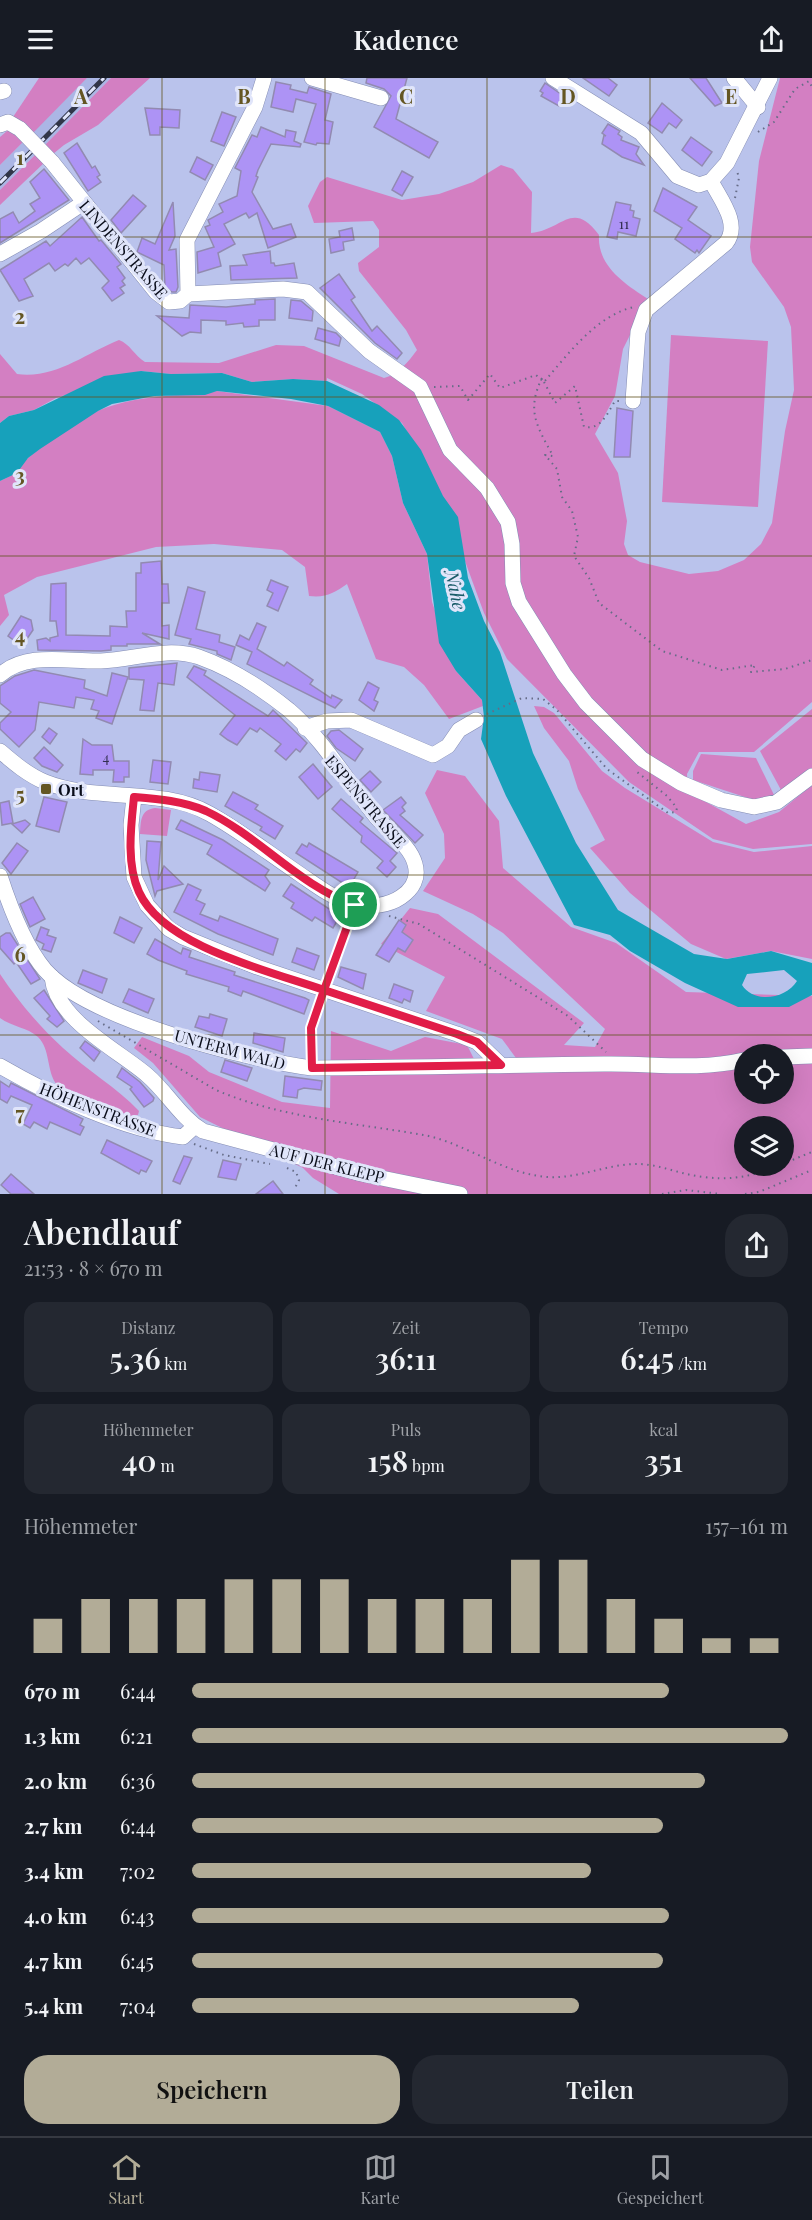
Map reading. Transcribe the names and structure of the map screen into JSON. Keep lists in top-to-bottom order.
{
  "streets": {
    "street": [
      "LINDENSTRASSE",
      "ESPENSTRASSE",
      "UNTERM WALD",
      "HÖHENSTRASSE",
      "AUF DER KLEPP"
    ]
  },
  "water": ["Nahe"],
  "places": {
    "transit": ["Ort"]
  },
  "house_numbers": ["11", "4"],
  "page": {
    "header": "Kadence",
    "heading": ["Abendlauf", "21:53 · 8 × 670 m"],
    "stats": [
      ["Distanz", "5.36 km"],
      ["Zeit", "36:11"],
      ["Tempo", "6:45 /km"],
      ["Höhenmeter", "40 m"],
      ["Puls", "158 bpm"],
      ["kcal", "351"]
    ],
    "chart": ["Höhenmeter", "157–161 m"],
    "list": [
      {
        "name": "670 m",
        "note": "6:44"
      },
      {
        "name": "1.3 km",
        "note": "6:21"
      },
      {
        "name": "2.0 km",
        "note": "6:36"
      },
      {
        "name": "2.7 km",
        "note": "6:44"
      },
      {
        "name": "3.4 km",
        "note": "7:02"
      },
      {
        "name": "4.0 km",
        "note": "6:43"
      },
      {
        "name": "4.7 km",
        "note": "6:45"
      },
      {
        "name": "5.4 km",
        "note": "7:04"
      }
    ],
    "buttons": ["Speichern", "Teilen"],
    "tabs": ["Start", "Karte", "Gespeichert"]
  },
  "grid": {
    "columns": [
      "A",
      "B",
      "C",
      "D",
      "E"
    ],
    "rows": [
      "1",
      "2",
      "3",
      "4",
      "5",
      "6",
      "7"
    ]
  }
}
